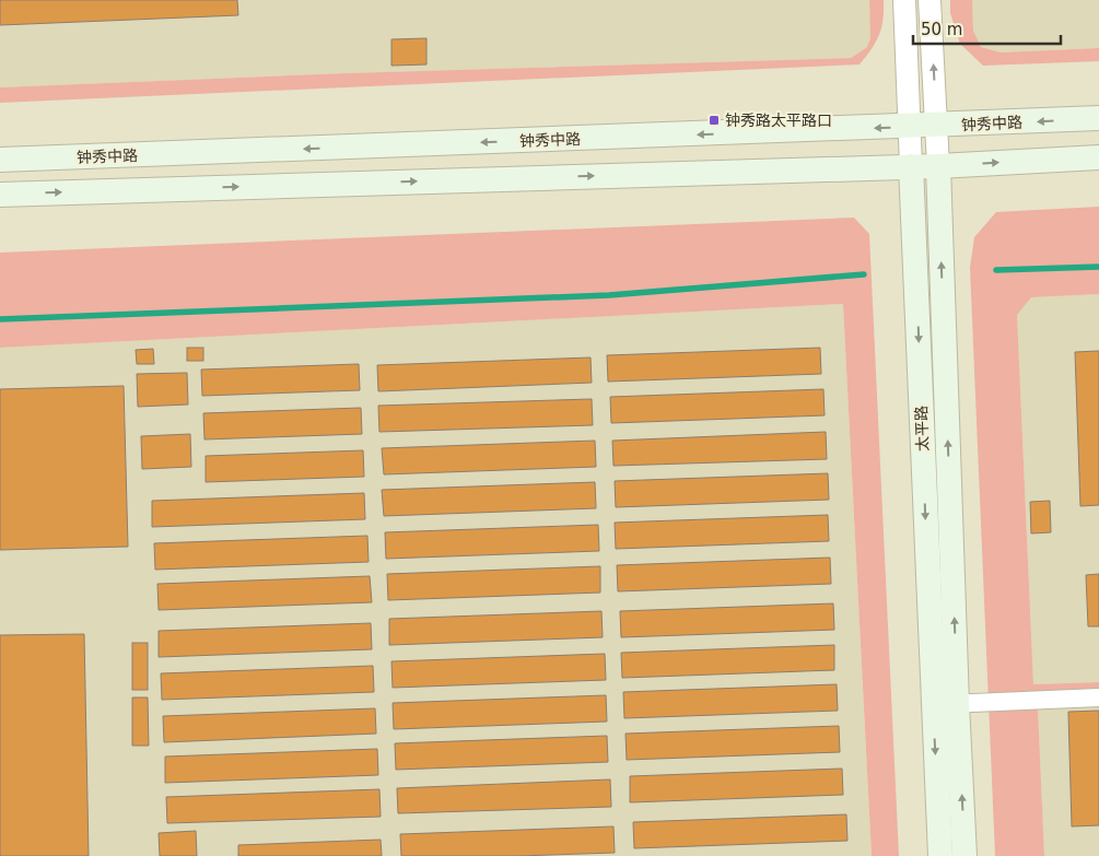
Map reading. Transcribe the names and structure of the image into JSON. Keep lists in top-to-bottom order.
{
  "streets": {
    "main road": ["钟秀中路", "太平路"]
  },
  "crossings": [
    ["钟秀中路", "太平路"]
  ],
  "places": {
    "transit": ["钟秀路太平路口"]
  },
  "scale_bar": "50 m"
}
